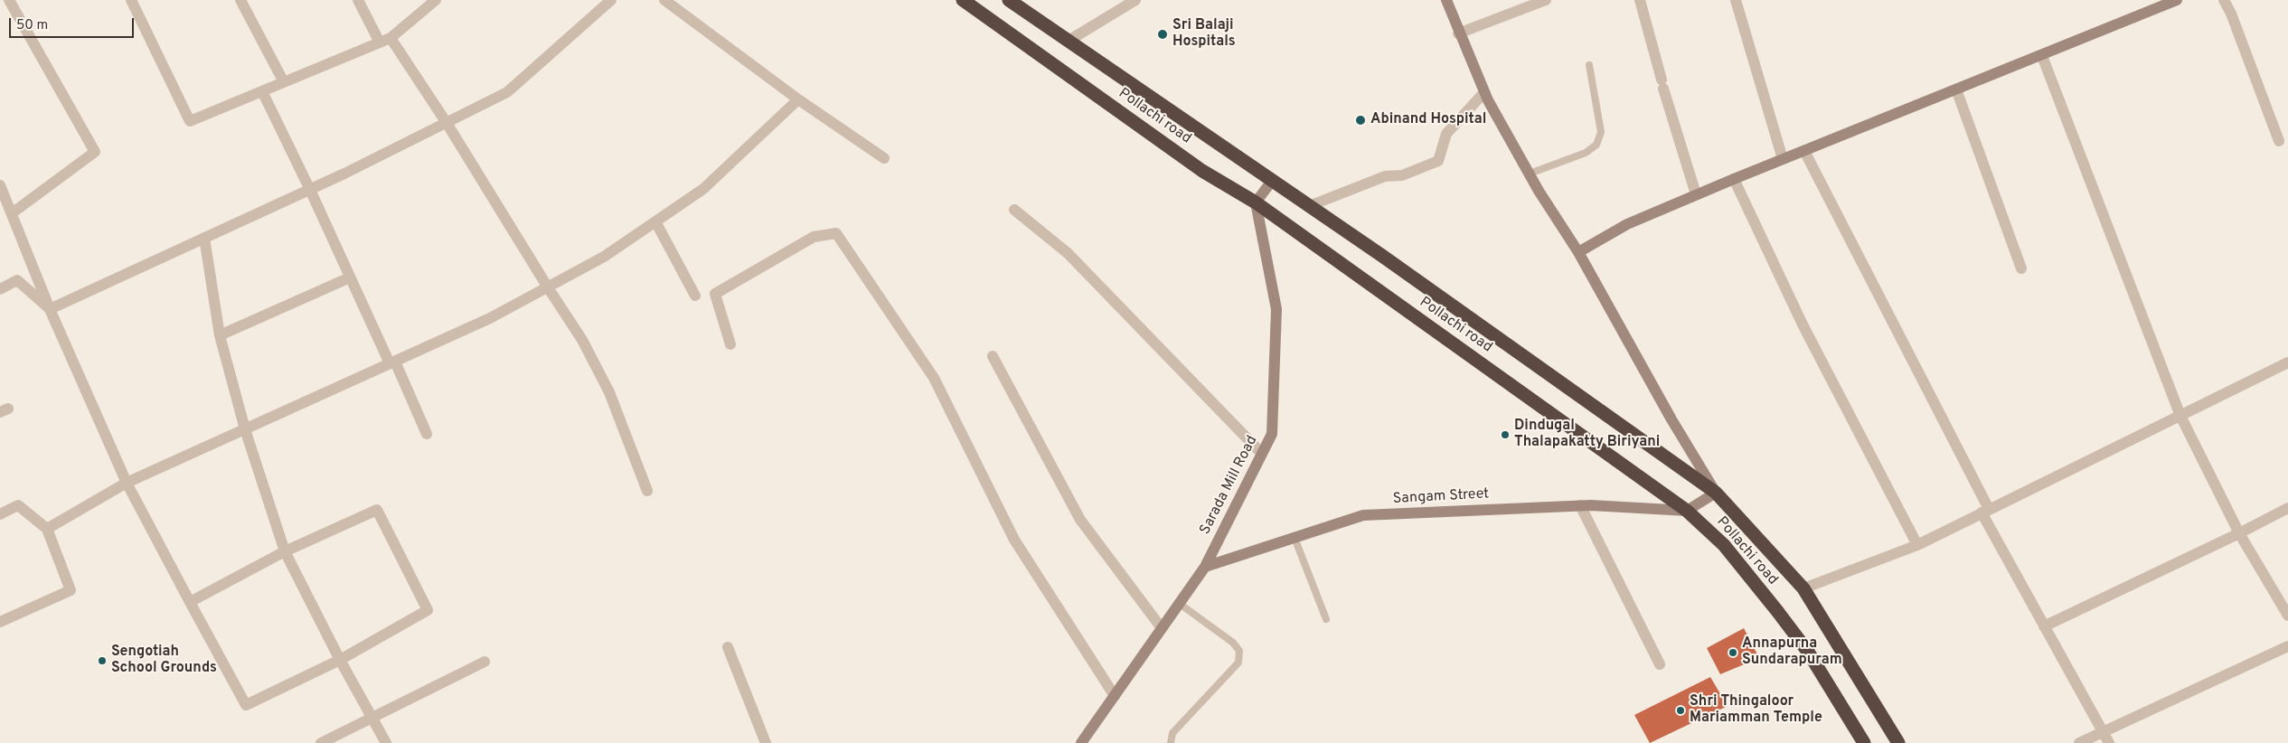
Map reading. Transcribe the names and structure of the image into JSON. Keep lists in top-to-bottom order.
{
  "streets": {
    "highway": ["Pollachi road"],
    "main road": ["Sarada Mill Road", "Sangam Street"]
  },
  "crossings": [
    ["Pollachi road", "Sarada Mill Road"],
    ["Pollachi road", "Sangam Street"],
    ["Sarada Mill Road", "Sangam Street"]
  ],
  "places": [
    "Sri Balaji Hospitals",
    "Abinand Hospital",
    "Dindugal Thalapakatty Biriyani",
    "Annapurna Sundarapuram",
    "Sengotiah School Grounds",
    "Shri Thingaloor Mariamman Temple"
  ],
  "scale_bar": "50 m"
}
